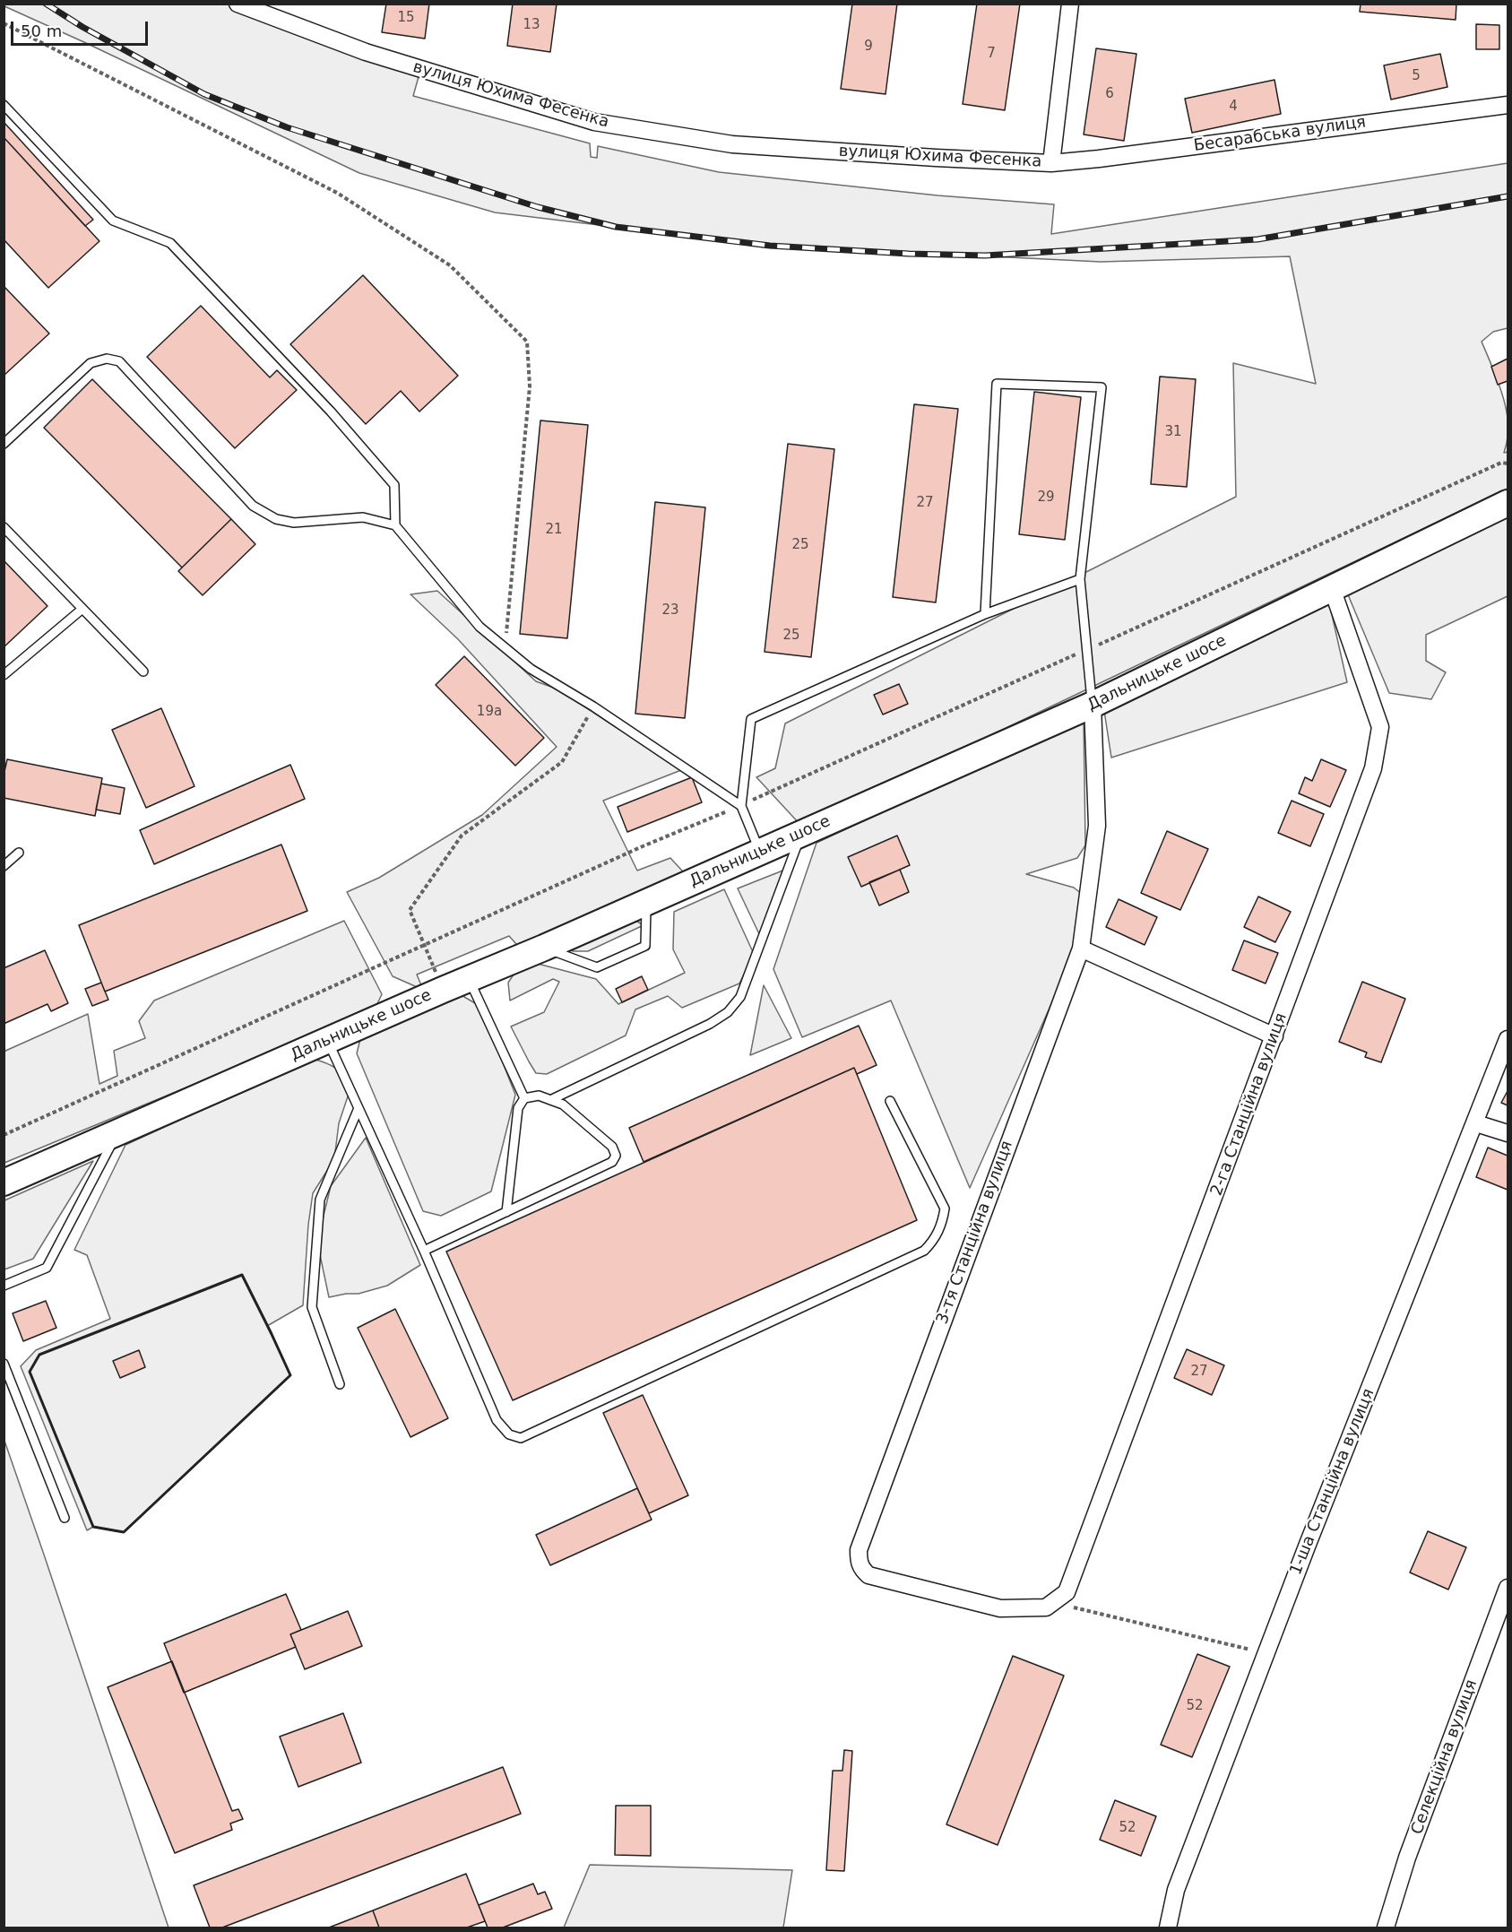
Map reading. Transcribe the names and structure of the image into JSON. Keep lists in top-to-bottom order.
{
  "streets": {
    "main road": ["Дальницьке шосе"],
    "street": [
      "вулиця Юхима Фесенка",
      "Бесарабська вулиця",
      "2-га Станційна вулиця",
      "3-тя Станційна вулиця",
      "1-ша Станційна вулиця",
      "Селекційна вулиця"
    ]
  },
  "crossings": [
    ["вулиця Юхима Фесенка", "Бесарабська вулиця"],
    ["Дальницьке шосе", "2-га Станційна вулиця"],
    ["Дальницьке шосе", "3-тя Станційна вулиця"],
    ["2-га Станційна вулиця", "3-тя Станційна вулиця"]
  ],
  "house_numbers": [
    "15",
    "13",
    "9",
    "7",
    "5",
    "6",
    "4",
    "31",
    "29",
    "27",
    "21",
    "25",
    "23",
    "25",
    "19а",
    "27",
    "52",
    "52"
  ],
  "scale_bar": "50 m"
}
